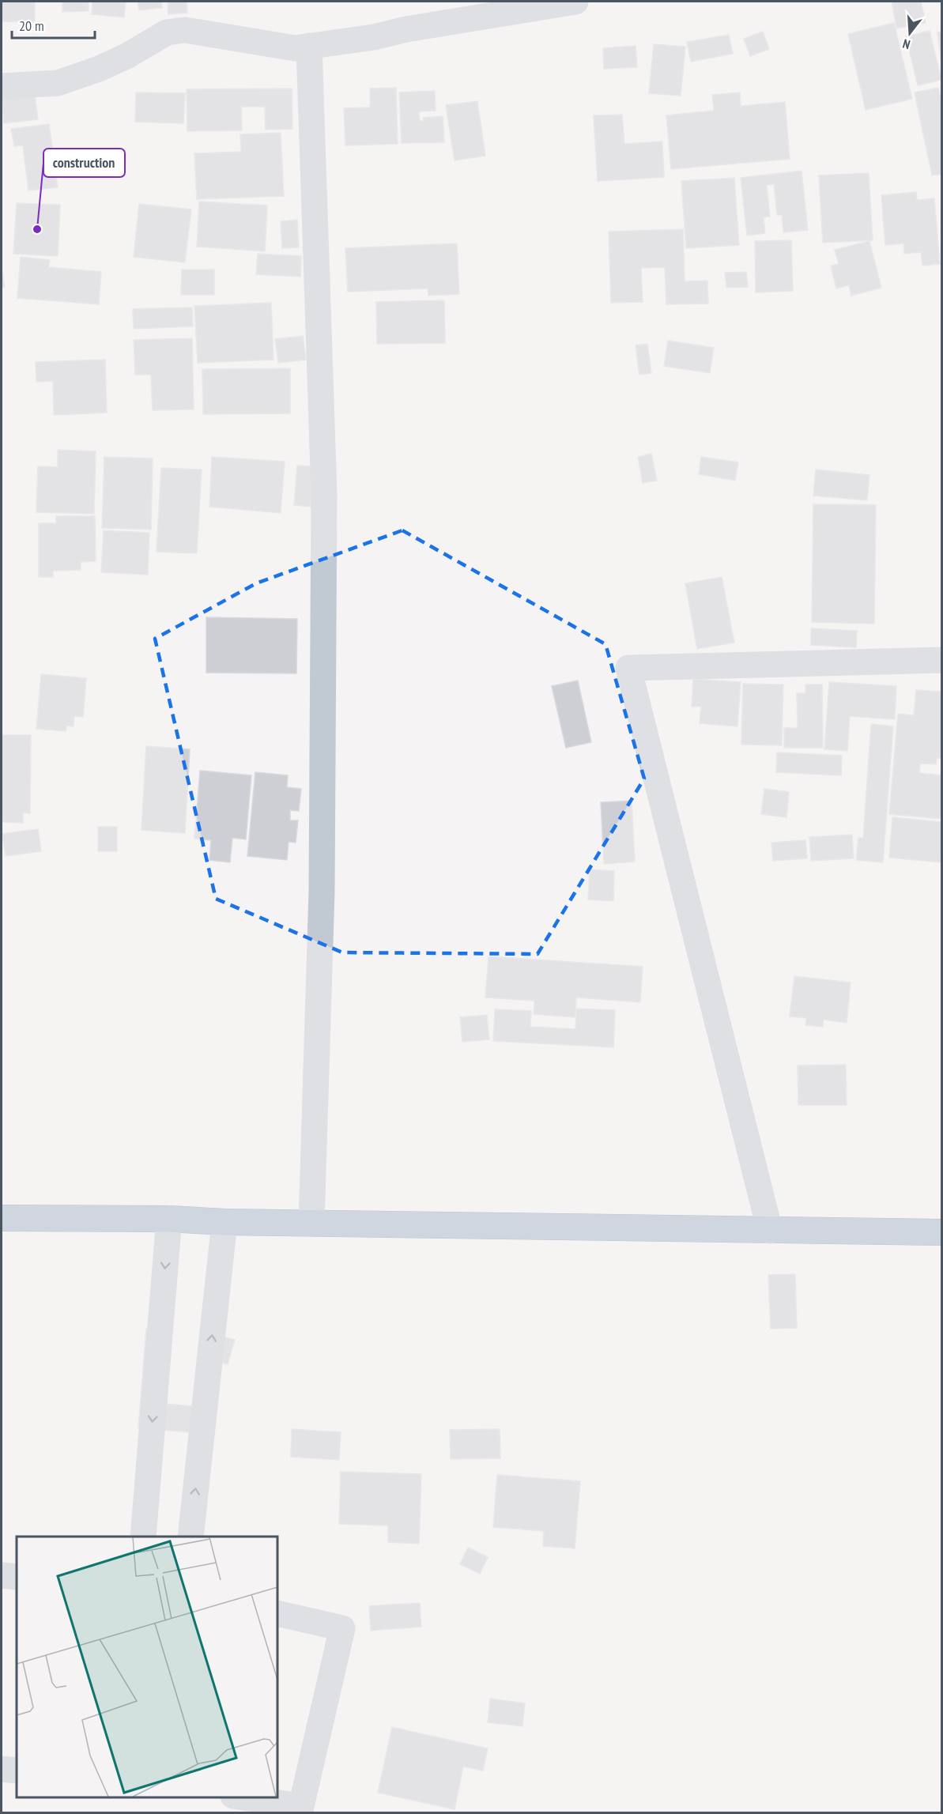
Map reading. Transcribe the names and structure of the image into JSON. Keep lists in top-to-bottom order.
{
  "places": ["construction"],
  "scale_bar": "20 m",
  "north": "bottom"
}
